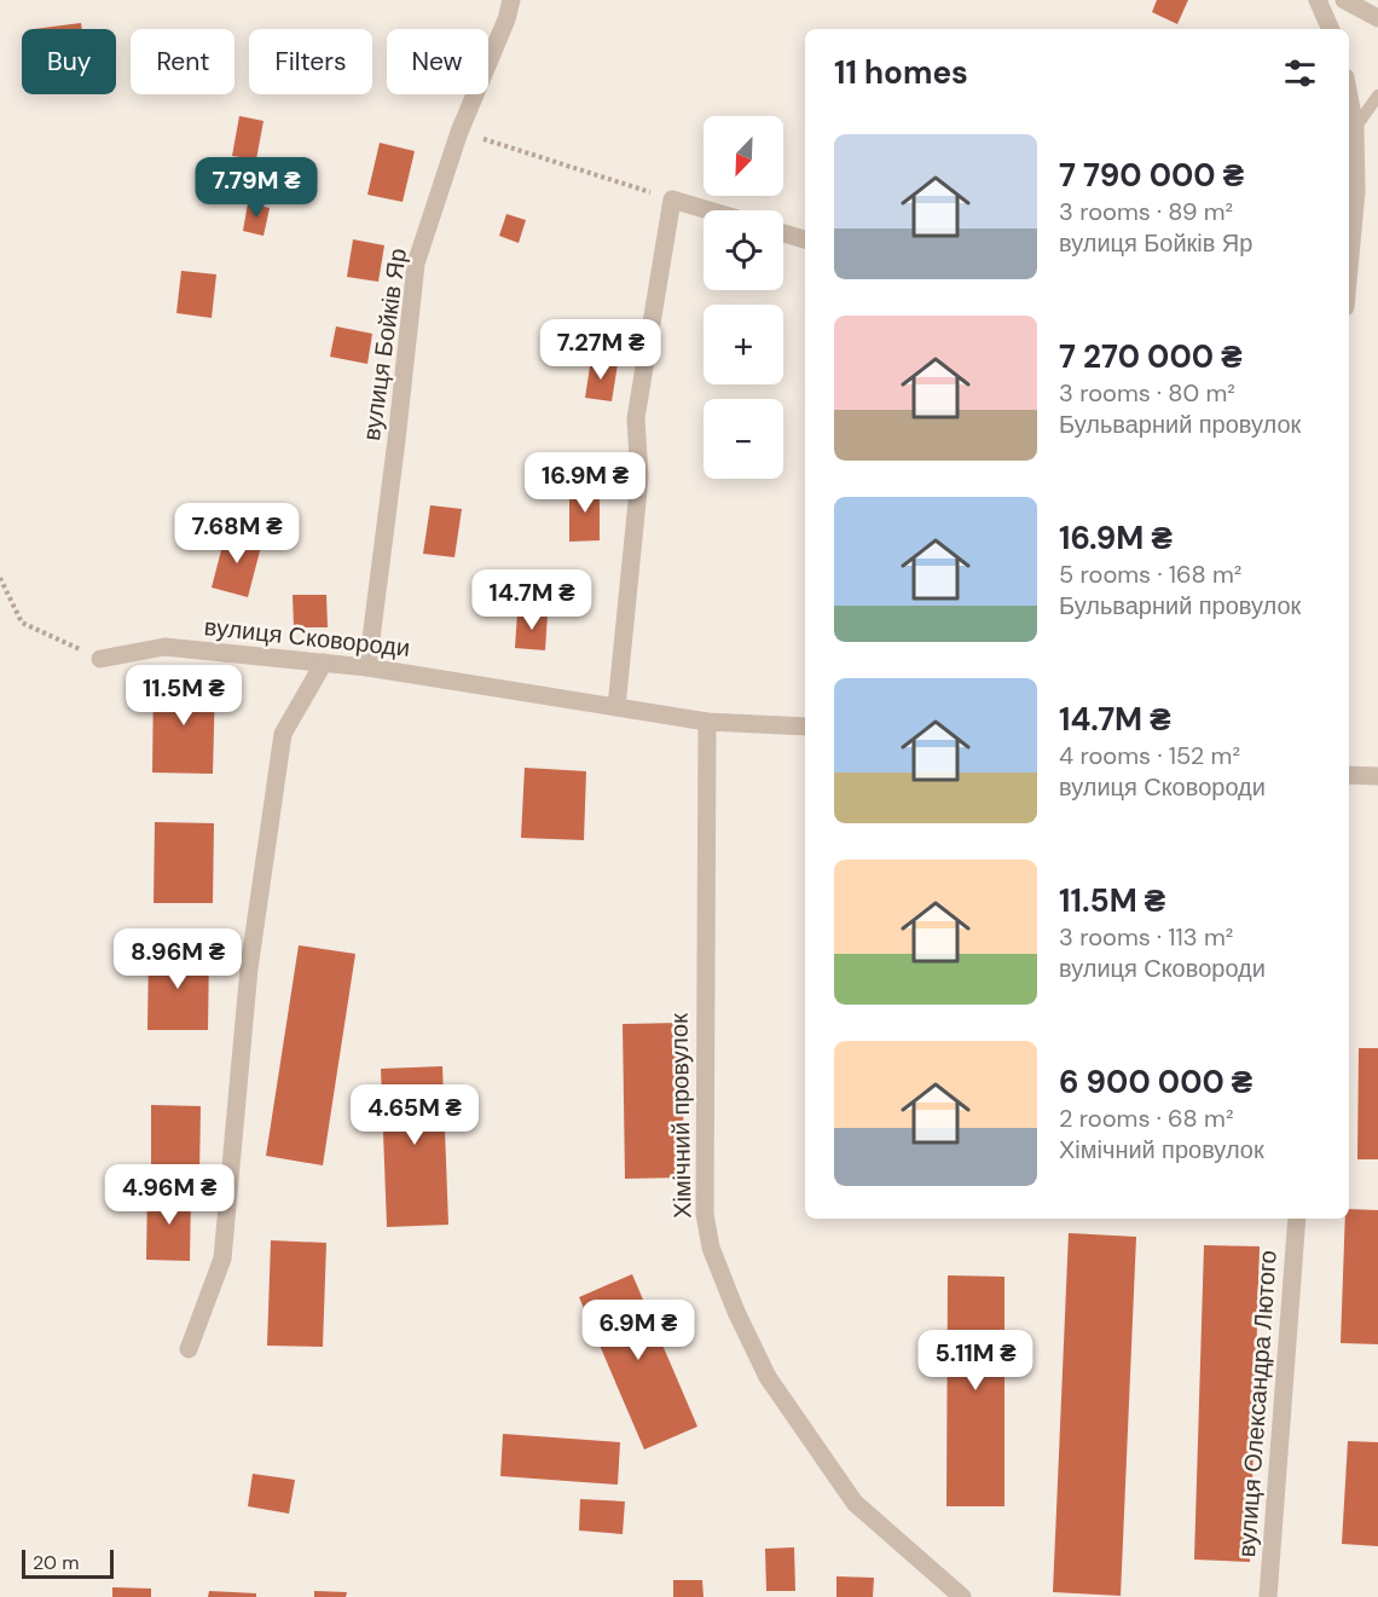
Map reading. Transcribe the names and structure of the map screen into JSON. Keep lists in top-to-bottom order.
{
  "streets": {
    "street": [
      "вулиця Бойків Яр",
      "вулиця Сковороди",
      "Хімічний провулок",
      "вулиця Олександра Лютого"
    ]
  },
  "crossings": [
    ["вулиця Бойків Яр", "вулиця Сковороди"],
    ["вулиця Сковороди", "Хімічний провулок"]
  ],
  "scale_bar": "20 m",
  "north": "bottom left",
  "page": {
    "chip": [
      "Buy",
      "Rent",
      "Filters",
      "New"
    ],
    "heading": "11 homes",
    "map_buttons": ["+", "−"],
    "list": [
      {
        "name": "7 790 000 ₴",
        "note": "3 rooms · 89 m² · вулиця Бойків Яр"
      },
      {
        "name": "7 270 000 ₴",
        "note": "3 rooms · 80 m² · Бульварний провулок"
      },
      {
        "name": "16.9M ₴",
        "note": "5 rooms · 168 m² · Бульварний провулок"
      },
      {
        "name": "14.7M ₴",
        "note": "4 rooms · 152 m² · вулиця Сковороди"
      },
      {
        "name": "11.5M ₴",
        "note": "3 rooms · 113 m² · вулиця Сковороди"
      },
      {
        "name": "6 900 000 ₴",
        "note": "2 rooms · 68 m² · Хімічний провулок"
      }
    ],
    "price": [
      "7.79M ₴",
      "7.27M ₴",
      "16.9M ₴",
      "7.68M ₴",
      "14.7M ₴",
      "11.5M ₴",
      "8.96M ₴",
      "4.65M ₴",
      "4.96M ₴",
      "6.9M ₴",
      "5.11M ₴"
    ],
    "scale": "20 m"
  }
}
